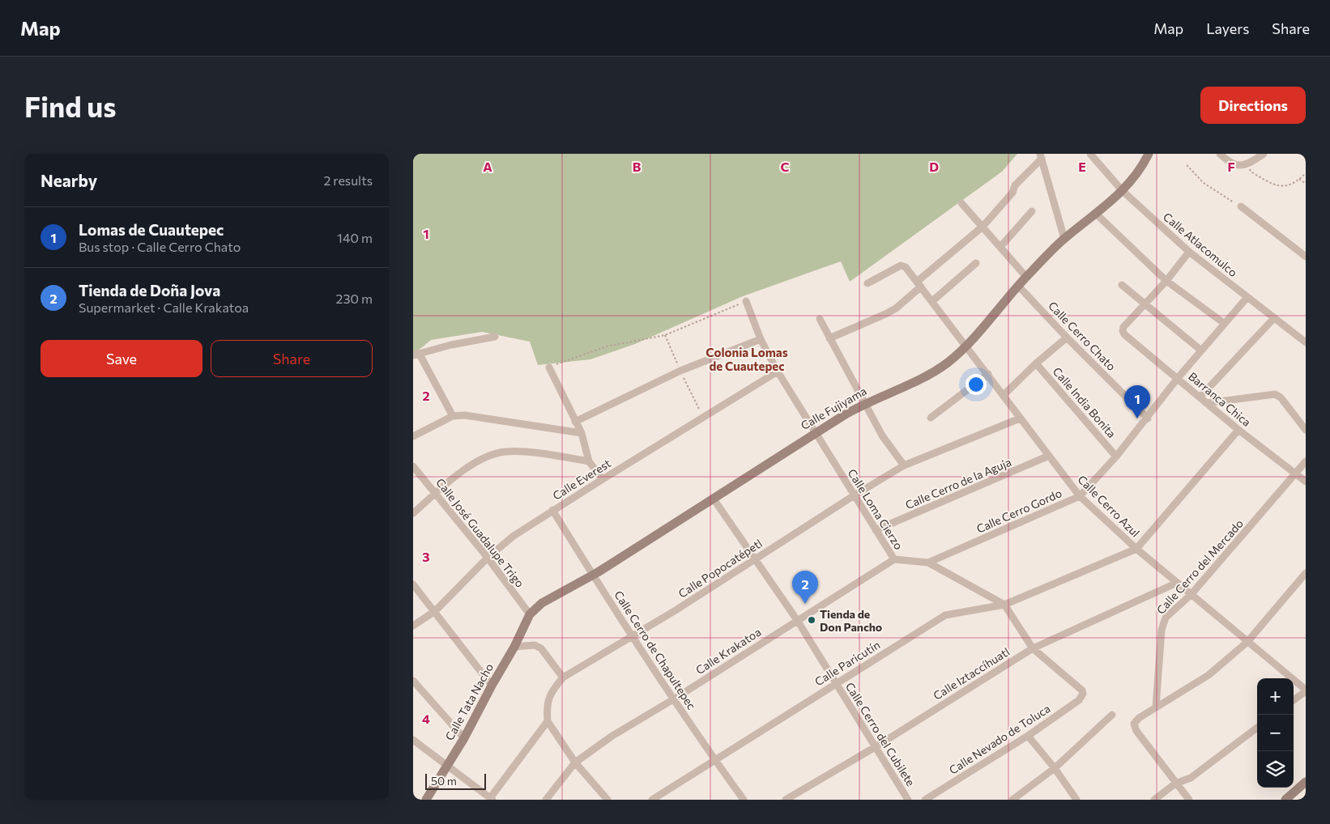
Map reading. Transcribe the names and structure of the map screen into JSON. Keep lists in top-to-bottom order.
{
  "streets": {
    "street": [
      "Calle Atlacomulco",
      "Calle Cerro Chato",
      "Barranca Chica",
      "Calle India Bonita",
      "Calle Fujiyama",
      "Calle Everest",
      "Calle Cerro de la Aguja",
      "Calle Cerro Azul",
      "Calle Loma Cierzo",
      "Calle Cerro Gordo",
      "Calle José Guadalupe Trigo",
      "Calle Cerro del Mercado",
      "Calle Popocatépetl",
      "Calle Cerro de Chapultepec",
      "Calle Krakatoa",
      "Calle Paricutín",
      "Calle Iztaccíhuatl",
      "Calle Tata Nacho",
      "Calle Cerro del Cubilete",
      "Calle Nevado de Toluca"
    ]
  },
  "crossings": [
    ["Calle Atlacomulco", "Calle Fujiyama"],
    ["Calle Atlacomulco", "Calle Cerro Gordo"],
    ["Calle Cerro Chato", "Calle Fujiyama"],
    ["Calle Cerro Chato", "Calle Cerro Gordo"],
    ["Barranca Chica", "Calle Cerro Gordo"],
    ["Barranca Chica", "Calle Cerro del Mercado"],
    ["Calle India Bonita", "Calle Cerro Gordo"],
    ["Calle Fujiyama", "Calle Cerro Azul"],
    ["Calle Fujiyama", "Calle Loma Cierzo"],
    ["Calle Fujiyama", "Calle José Guadalupe Trigo"],
    ["Calle Fujiyama", "Calle Cerro de Chapultepec"],
    ["Calle Fujiyama", "Calle Tata Nacho"],
    ["Calle Fujiyama", "Calle Cerro del Cubilete"],
    ["Calle Everest", "Calle Loma Cierzo"],
    ["Calle Everest", "Calle José Guadalupe Trigo"],
    ["Calle Everest", "Calle Cerro de Chapultepec"],
    ["Calle Cerro de la Aguja", "Calle Cerro Azul"],
    ["Calle Cerro de la Aguja", "Calle Loma Cierzo"],
    ["Calle Cerro Azul", "Calle Cerro Gordo"],
    ["Calle Cerro Azul", "Calle Cerro del Mercado"],
    ["Calle Cerro Azul", "Calle Popocatépetl"],
    ["Calle Cerro Azul", "Calle Paricutín"],
    ["Calle Cerro Azul", "Calle Iztaccíhuatl"],
    ["Calle Loma Cierzo", "Calle Cerro Gordo"],
    ["Calle Loma Cierzo", "Calle Popocatépetl"],
    ["Calle Loma Cierzo", "Calle Krakatoa"],
    ["Calle Loma Cierzo", "Calle Paricutín"],
    ["Calle Loma Cierzo", "Calle Iztaccíhuatl"],
    ["Calle Loma Cierzo", "Calle Nevado de Toluca"],
    ["Calle José Guadalupe Trigo", "Calle Tata Nacho"],
    ["Calle Popocatépetl", "Calle Cerro de Chapultepec"],
    ["Calle Popocatépetl", "Calle Cerro del Cubilete"],
    ["Calle Cerro de Chapultepec", "Calle Krakatoa"],
    ["Calle Cerro de Chapultepec", "Calle Paricutín"],
    ["Calle Krakatoa", "Calle Cerro del Cubilete"],
    ["Calle Paricutín", "Calle Cerro del Cubilete"],
    ["Calle Iztaccíhuatl", "Calle Cerro del Cubilete"]
  ],
  "districts": ["Colonia Lomas de Cuautepec"],
  "places": ["Tienda de Don Pancho"],
  "scale_bar": "50 m",
  "page": {
    "header": "Map",
    "nav": ["Map", "Layers", "Share"],
    "buttons": [
      "Directions",
      ["Save", "Share"]
    ],
    "title": "Find us",
    "heading": ["Nearby", "2 results"],
    "list": [
      {
        "mark": "1",
        "name": "Lomas de Cuautepec",
        "note": "Bus stop · Calle Cerro Chato",
        "value": "140 m"
      },
      {
        "mark": "2",
        "name": "Tienda de Doña Jova",
        "note": "Supermarket · Calle Krakatoa",
        "value": "230 m"
      }
    ],
    "pins": ["1", "2"],
    "map_buttons": ["+", "−"],
    "scale": "50 m"
  },
  "grid": {
    "columns": [
      "A",
      "B",
      "C",
      "D",
      "E",
      "F"
    ],
    "rows": [
      "1",
      "2",
      "3",
      "4"
    ]
  }
}
